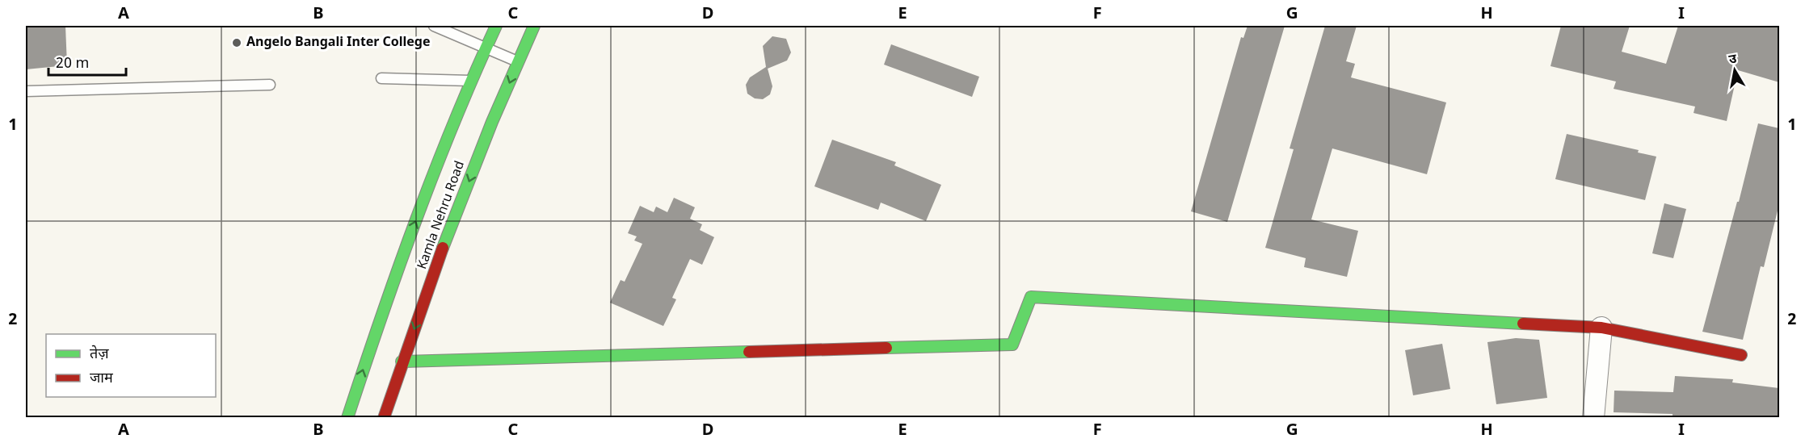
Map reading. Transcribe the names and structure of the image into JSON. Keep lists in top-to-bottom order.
{
  "streets": {
    "street": ["Kamla Nehru Road"]
  },
  "places": ["Angelo Bangali Inter College"],
  "legend": ["तेज़", "जाम"],
  "scale_bar": "20 m",
  "north": "top",
  "grid": {
    "columns": [
      "A",
      "B",
      "C",
      "D",
      "E",
      "F",
      "G",
      "H",
      "I"
    ],
    "rows": ["1", "2"]
  }
}
